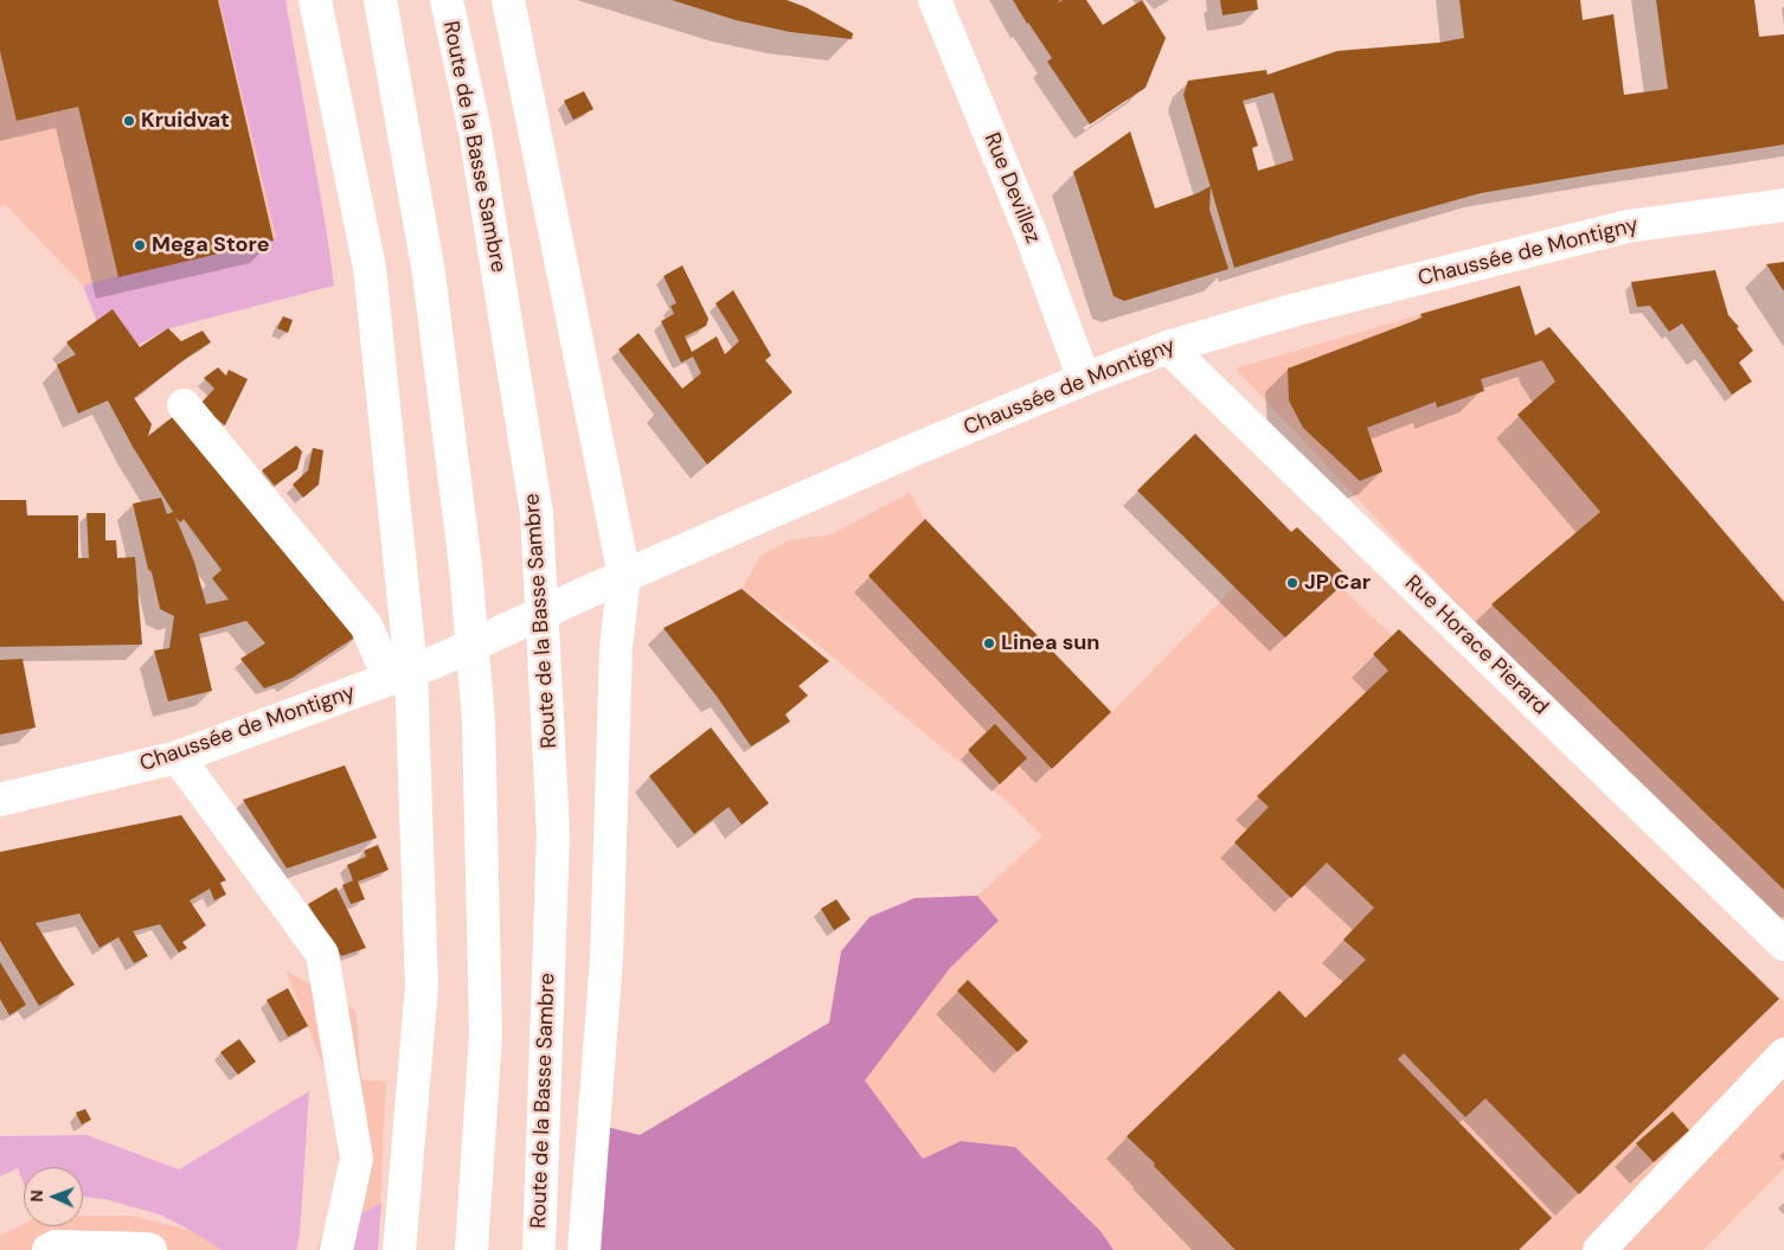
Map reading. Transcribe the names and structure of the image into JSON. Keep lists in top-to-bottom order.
{
  "streets": {
    "main road": [
      "Route de la Basse Sambre",
      "Rue Devillez",
      "Chaussée de Montigny",
      "Rue Horace Pierard"
    ]
  },
  "crossings": [
    ["Rue Devillez", "Chaussée de Montigny"],
    ["Chaussée de Montigny", "Rue Horace Pierard"]
  ],
  "places": [
    "Kruidvat",
    "Mega Store",
    "JP Car",
    "Linea sun"
  ],
  "north": "left"
}
